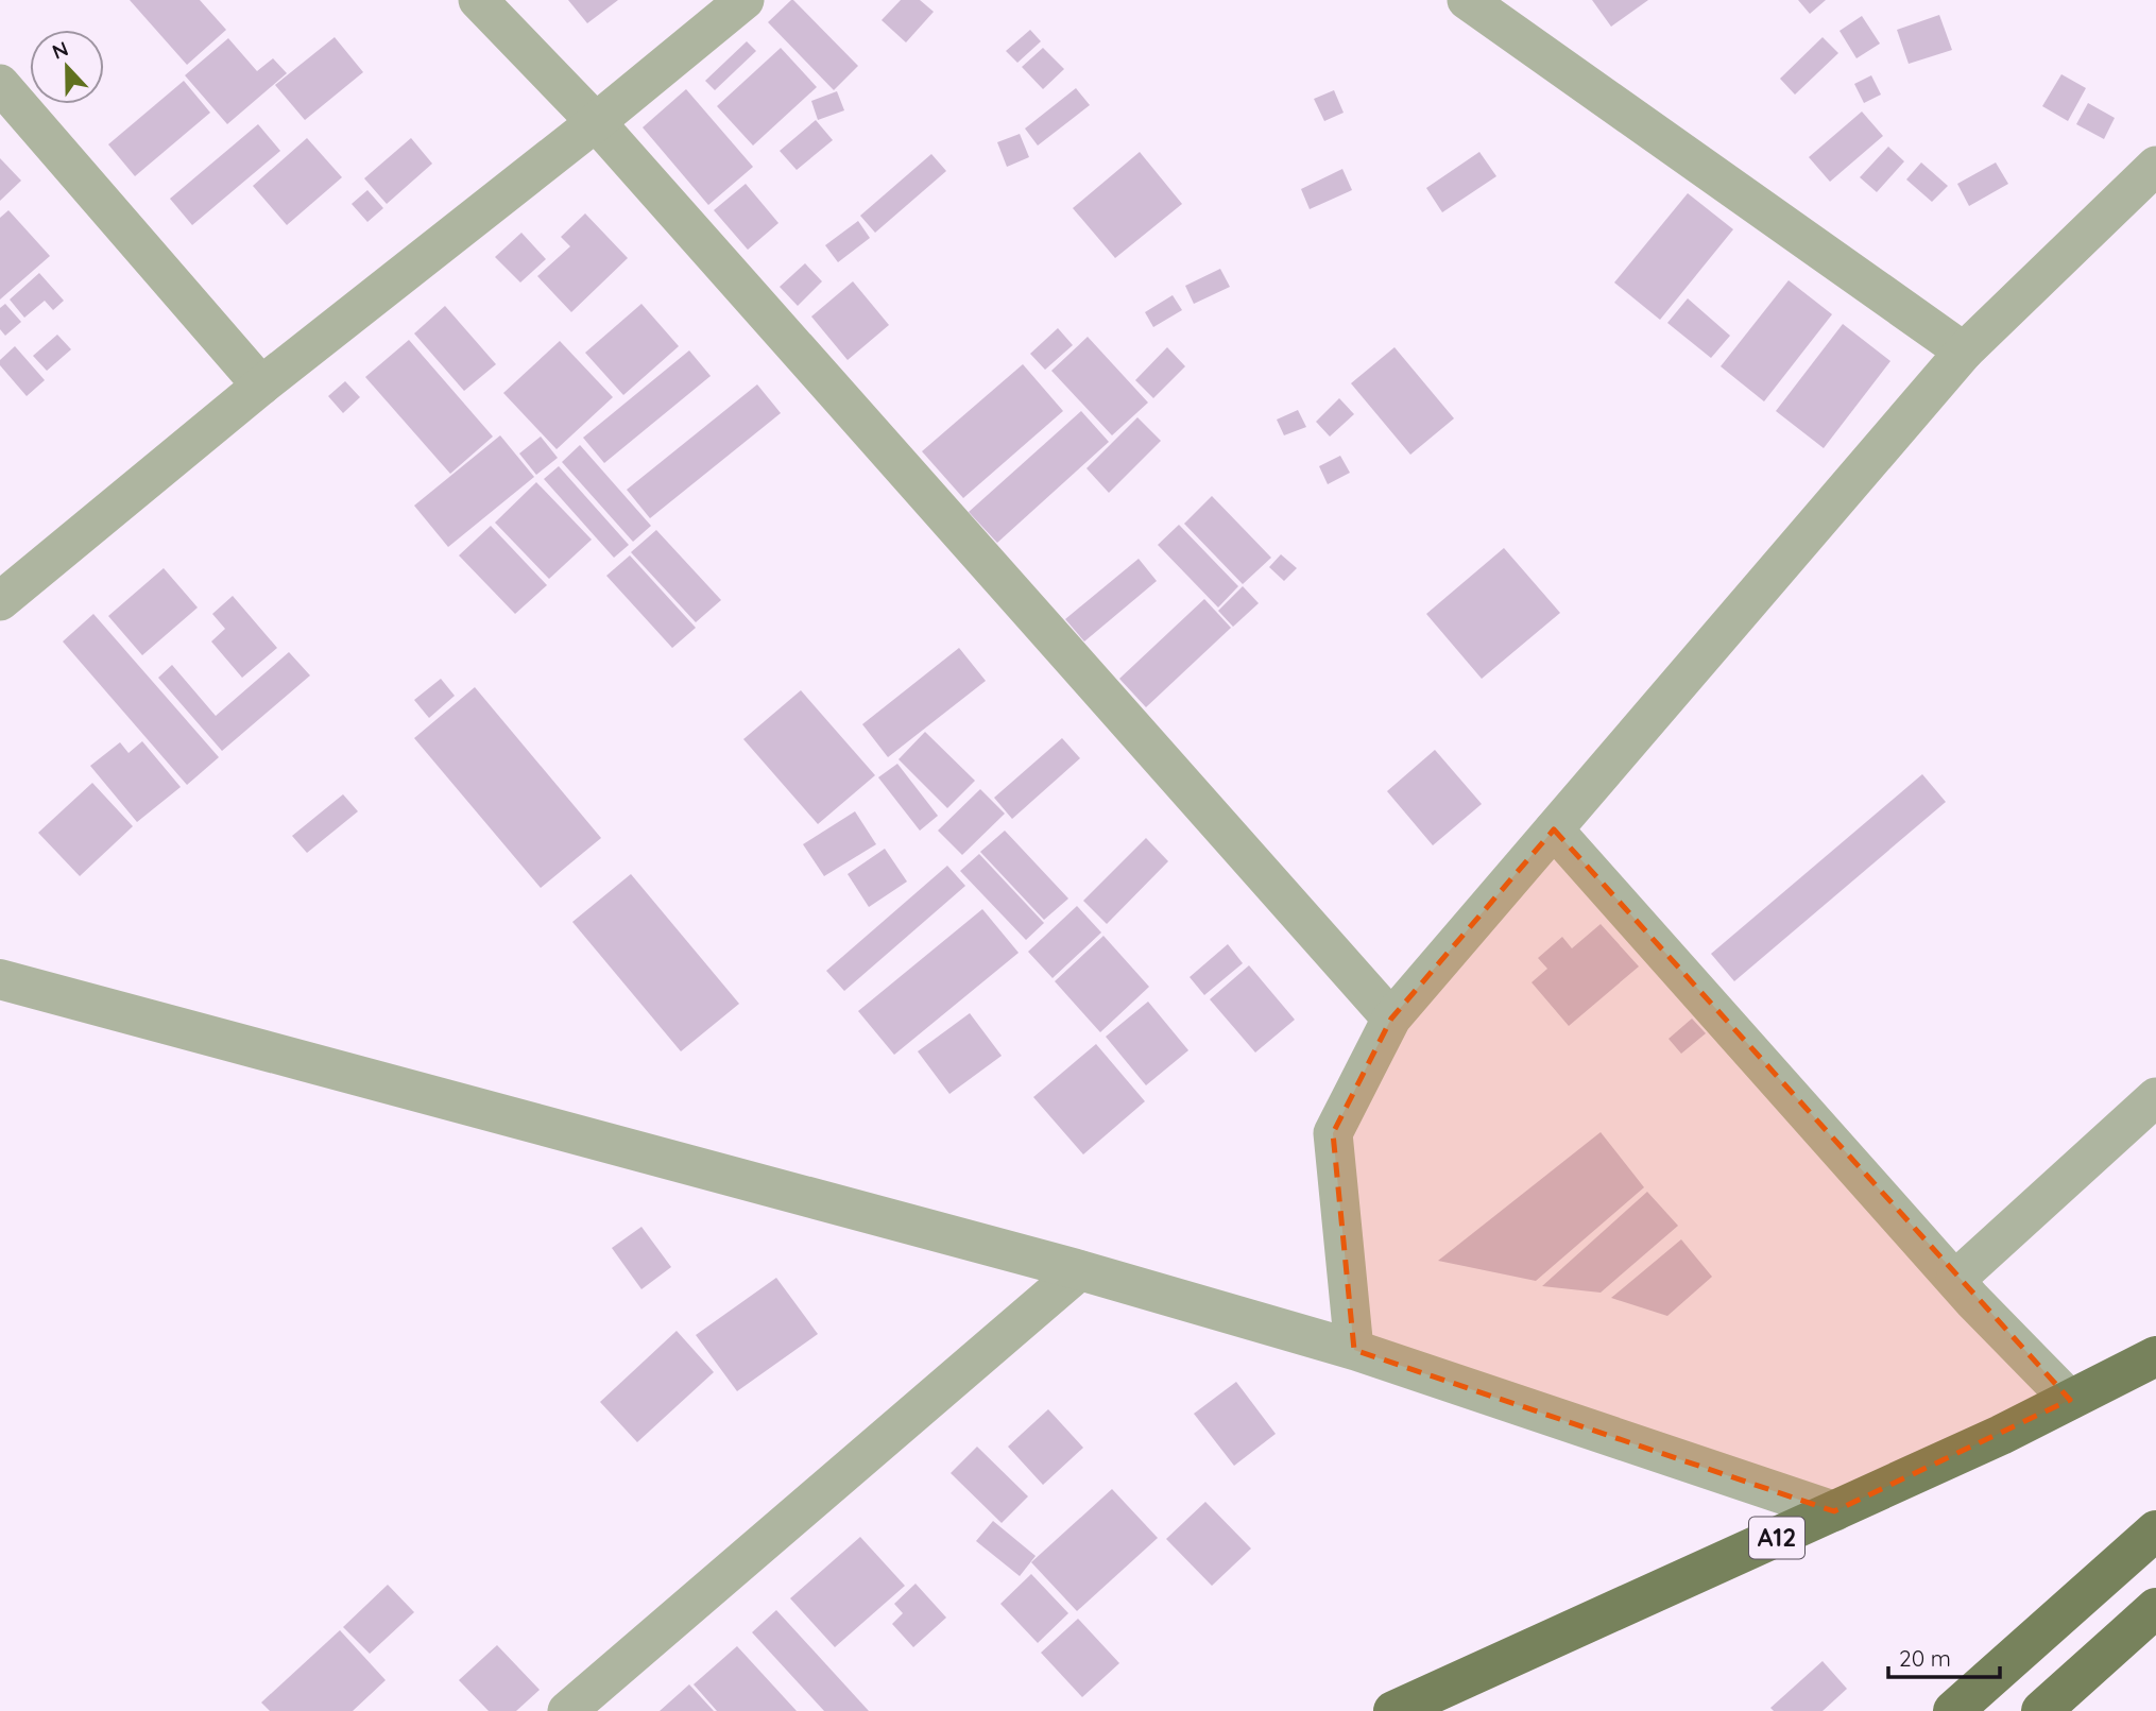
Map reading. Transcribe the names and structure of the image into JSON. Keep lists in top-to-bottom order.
{
  "streets": {
    "main road": ["A12"]
  },
  "scale_bar": "20 m",
  "north": "top"
}
